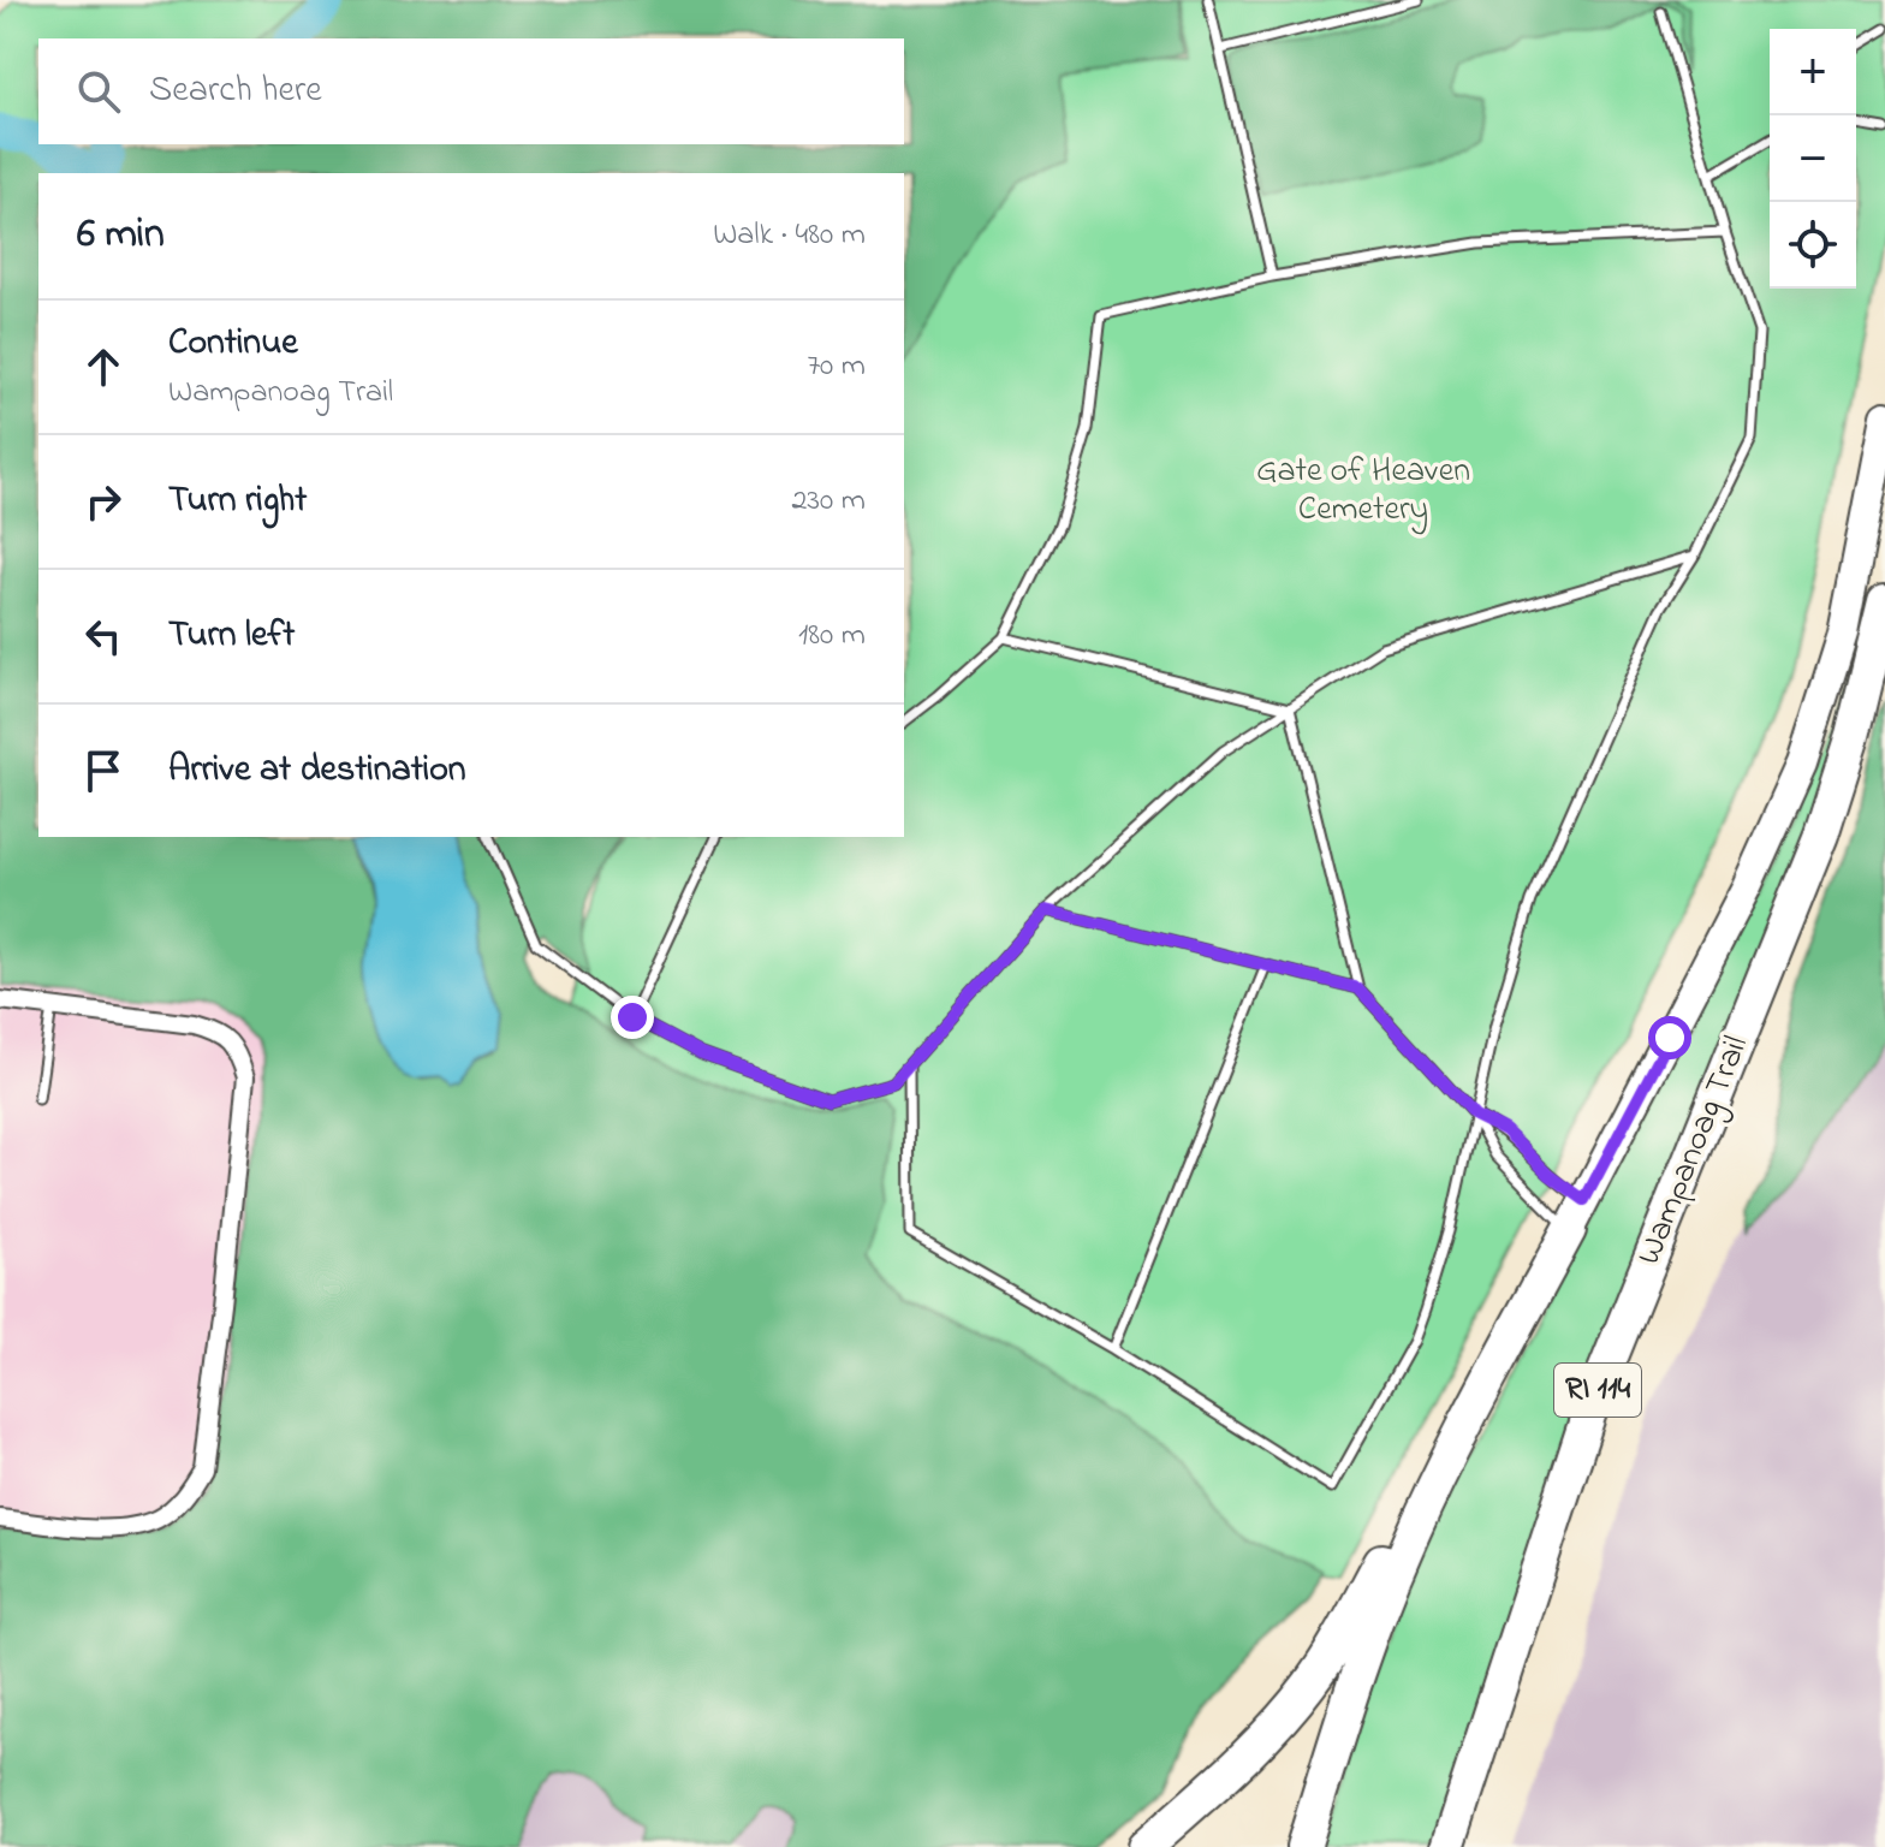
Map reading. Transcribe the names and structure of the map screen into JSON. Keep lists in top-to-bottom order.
{
  "streets": {
    "highway": ["Wampanoag Trail", "RI 114"]
  },
  "crossings": [
    ["Wampanoag Trail", "RI 114"]
  ],
  "parks": ["Gate of Heaven Cemetery"],
  "page": {
    "map_buttons": ["+", "−"],
    "search": "Search here",
    "heading": ["6 min", "Walk · 480 m"],
    "list": [
      ["Continue", "Wampanoag Trail", "70 m"],
      ["Turn right", "230 m"],
      ["Turn left", "180 m"],
      "Arrive at destination"
    ]
  }
}
